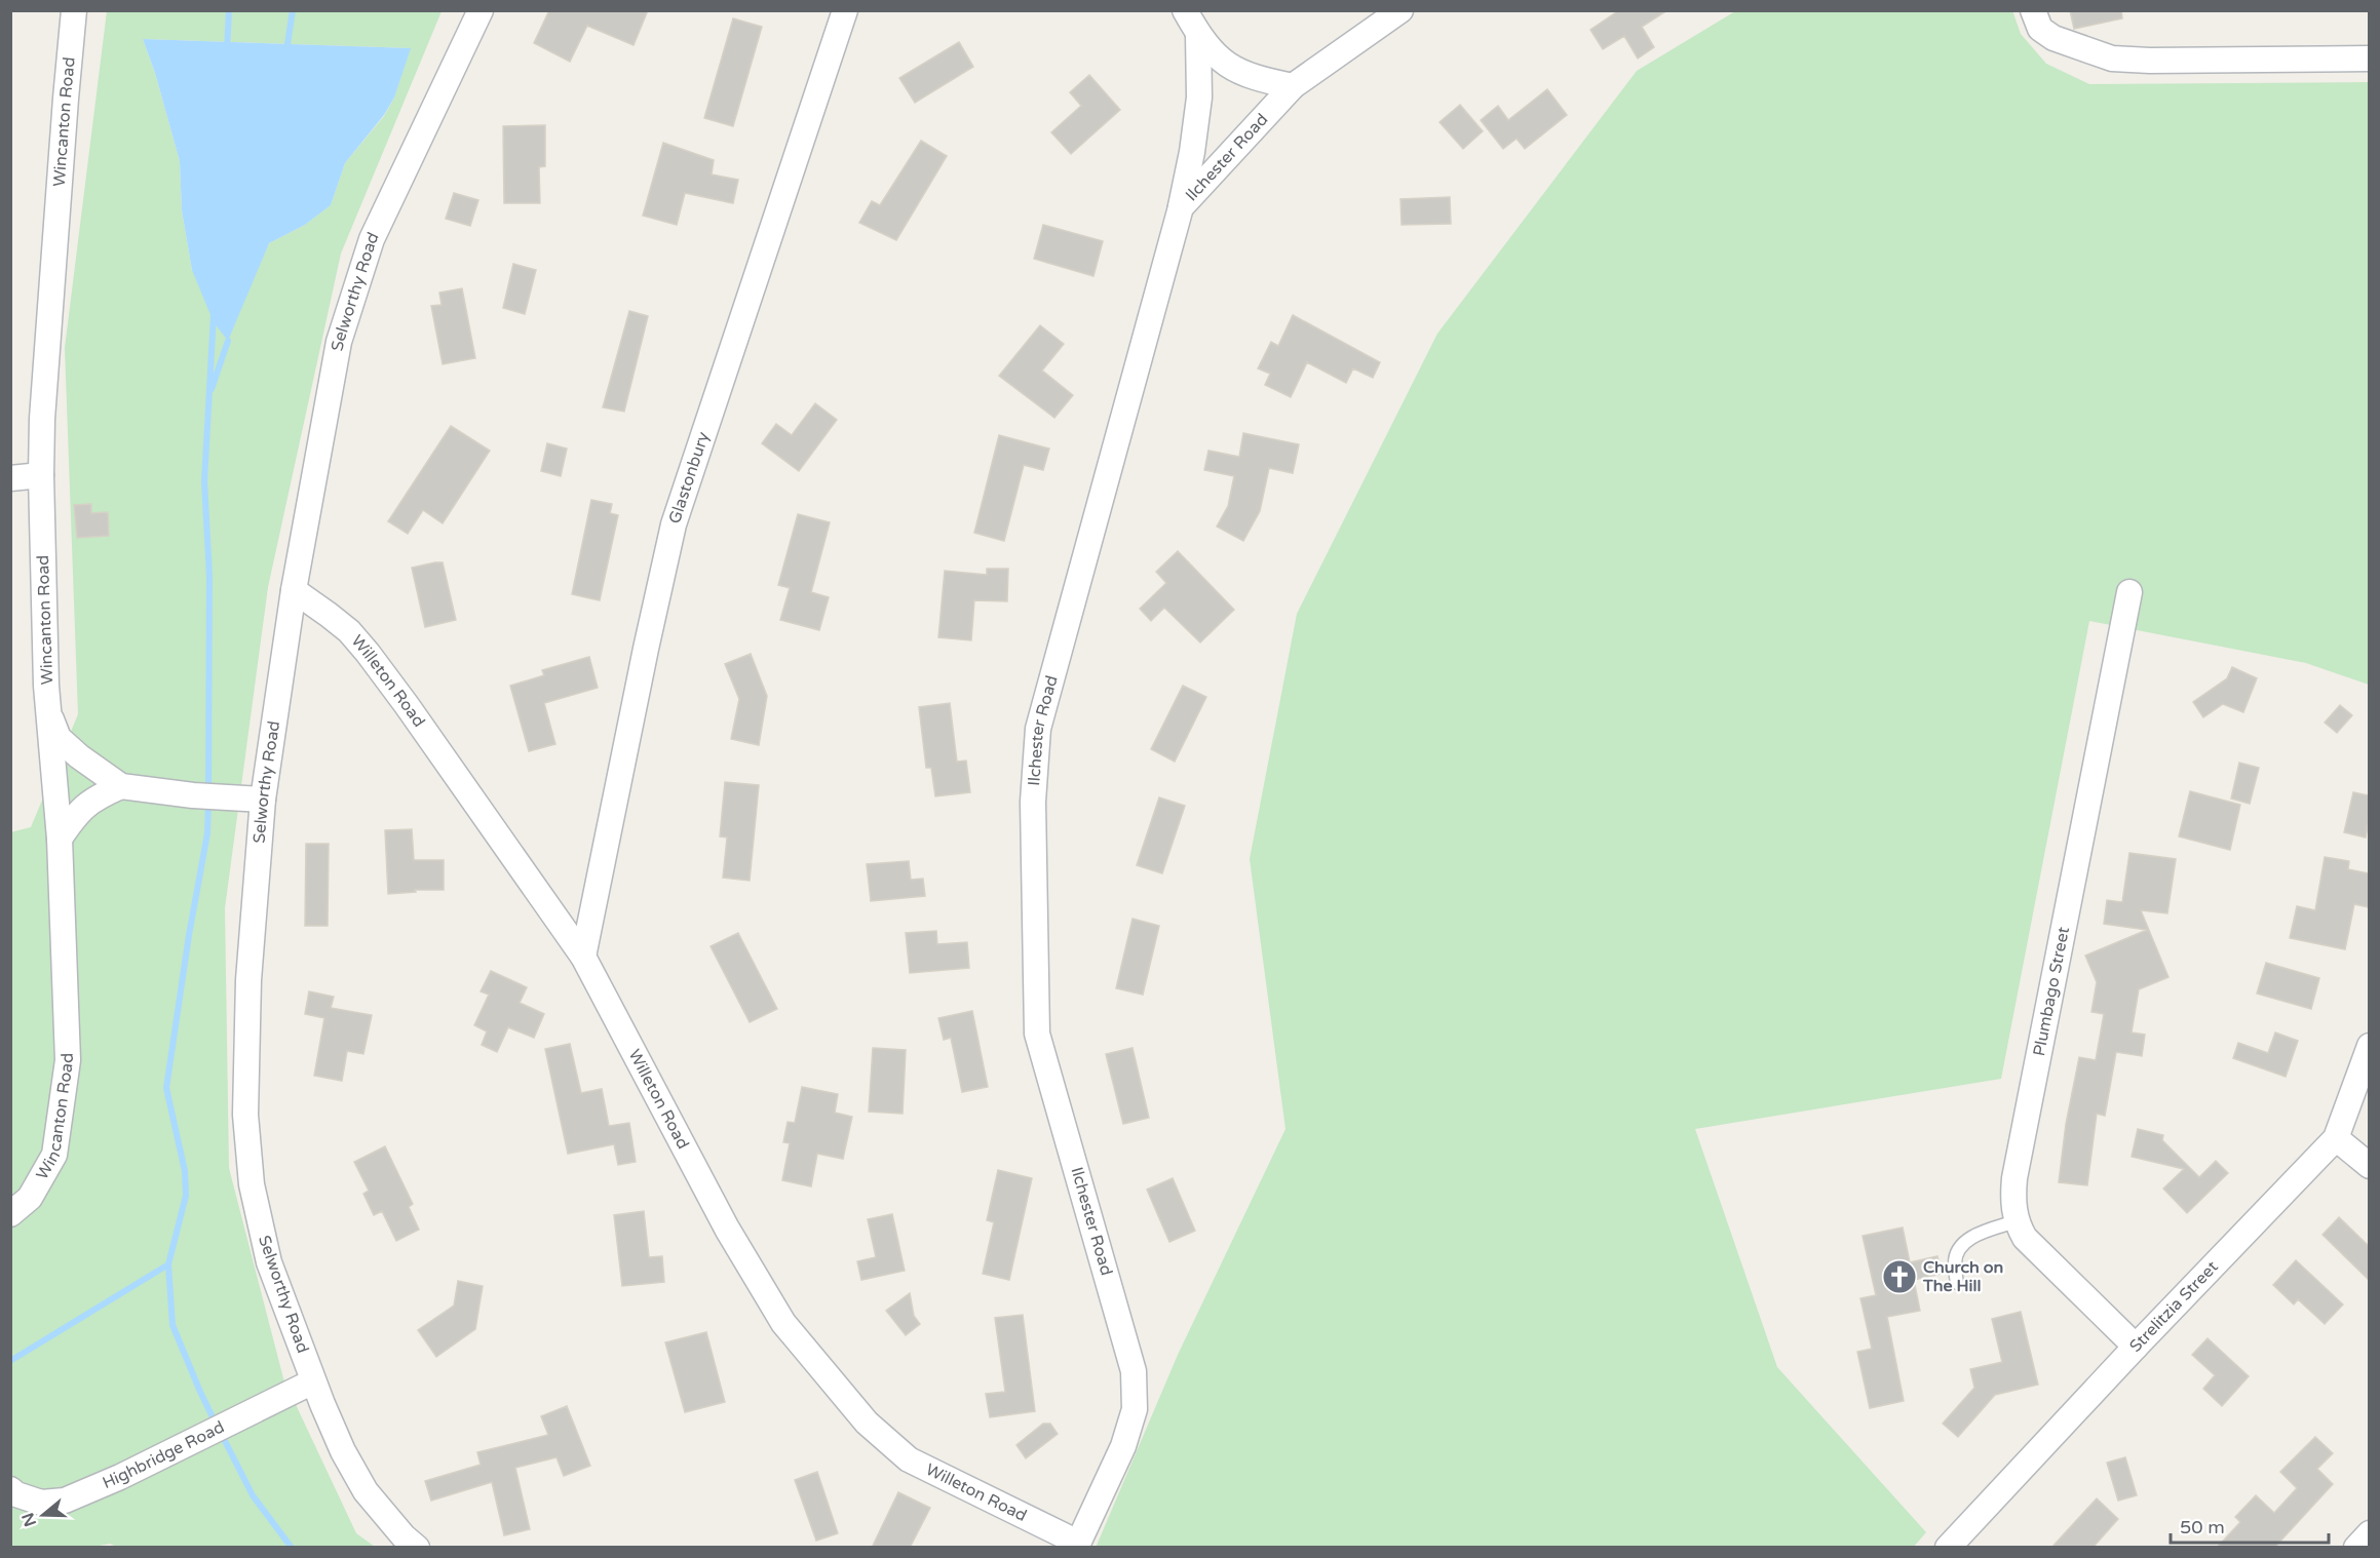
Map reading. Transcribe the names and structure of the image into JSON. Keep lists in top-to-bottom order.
{
  "streets": {
    "street": [
      "Wincanton Road",
      "Ilchester Road",
      "Selworthy Road",
      "Glastonbury",
      "Willeton Road",
      "Plumbago Street",
      "Strelitzia Street",
      "Highbridge Road"
    ]
  },
  "crossings": [
    ["Ilchester Road", "Willeton Road"],
    ["Selworthy Road", "Willeton Road"],
    ["Selworthy Road", "Highbridge Road"],
    ["Glastonbury", "Willeton Road"],
    ["Plumbago Street", "Strelitzia Street"]
  ],
  "places": {
    "church": ["Church on The Hill"]
  },
  "scale_bar": "50 m",
  "north": "left"
}
